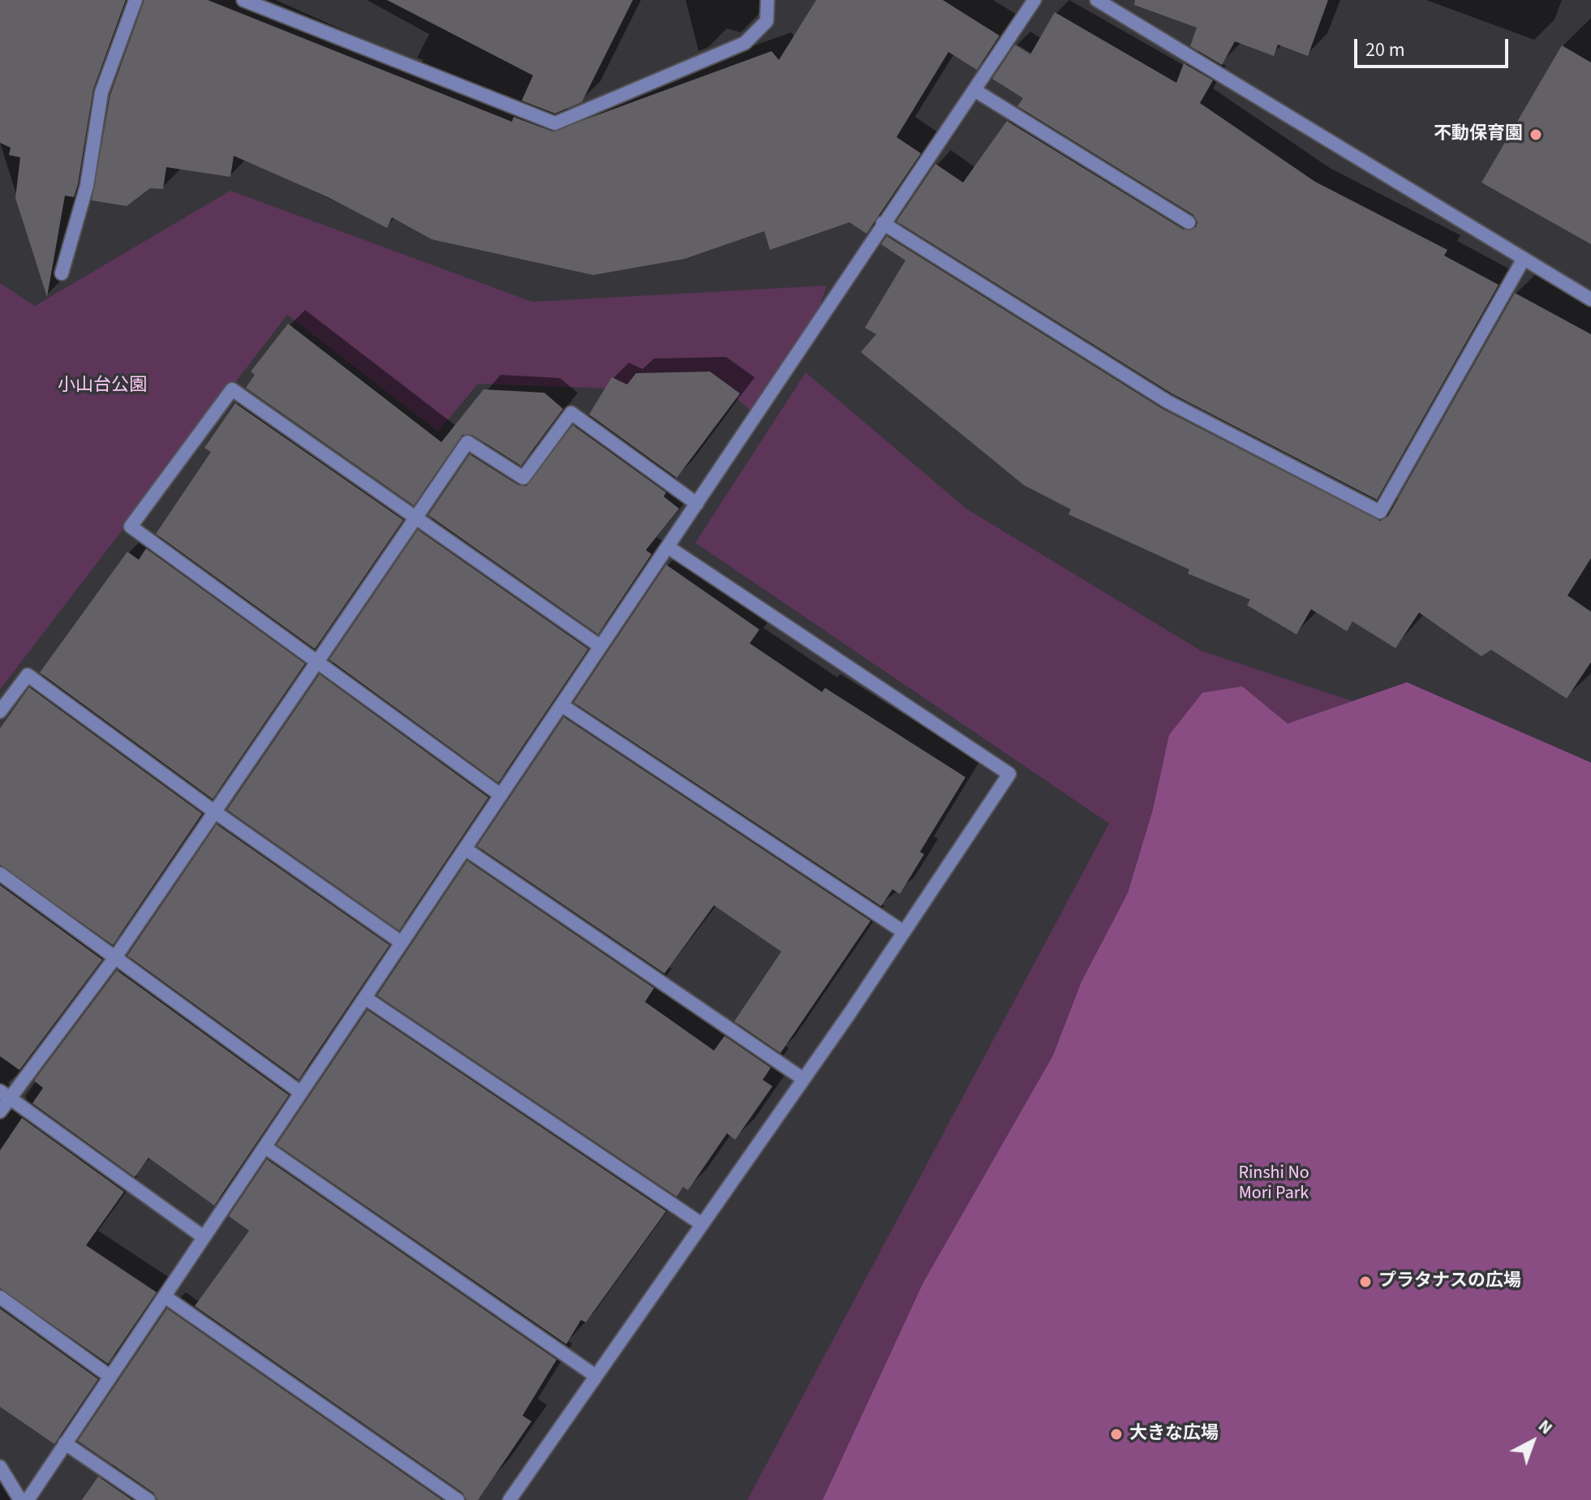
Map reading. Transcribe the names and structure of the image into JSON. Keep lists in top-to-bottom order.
{
  "parks": ["小山台公園", "Rinshi No Mori Park"],
  "places": ["不動保育園", "プラタナスの広場", "大きな広場"],
  "scale_bar": "20 m",
  "north": "top right"
}
